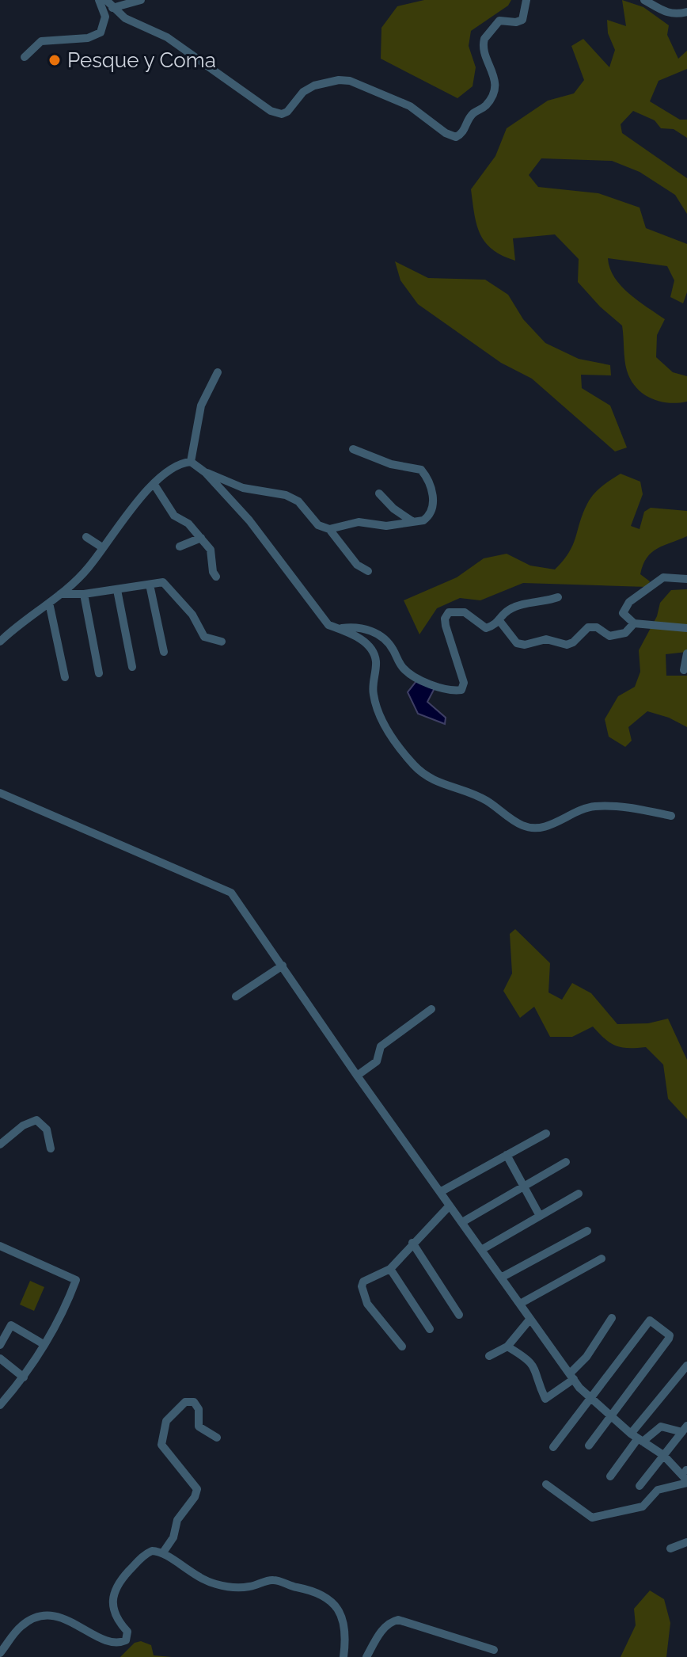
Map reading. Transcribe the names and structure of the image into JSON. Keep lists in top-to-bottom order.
{
  "places": ["Pesque y Coma"]
}
